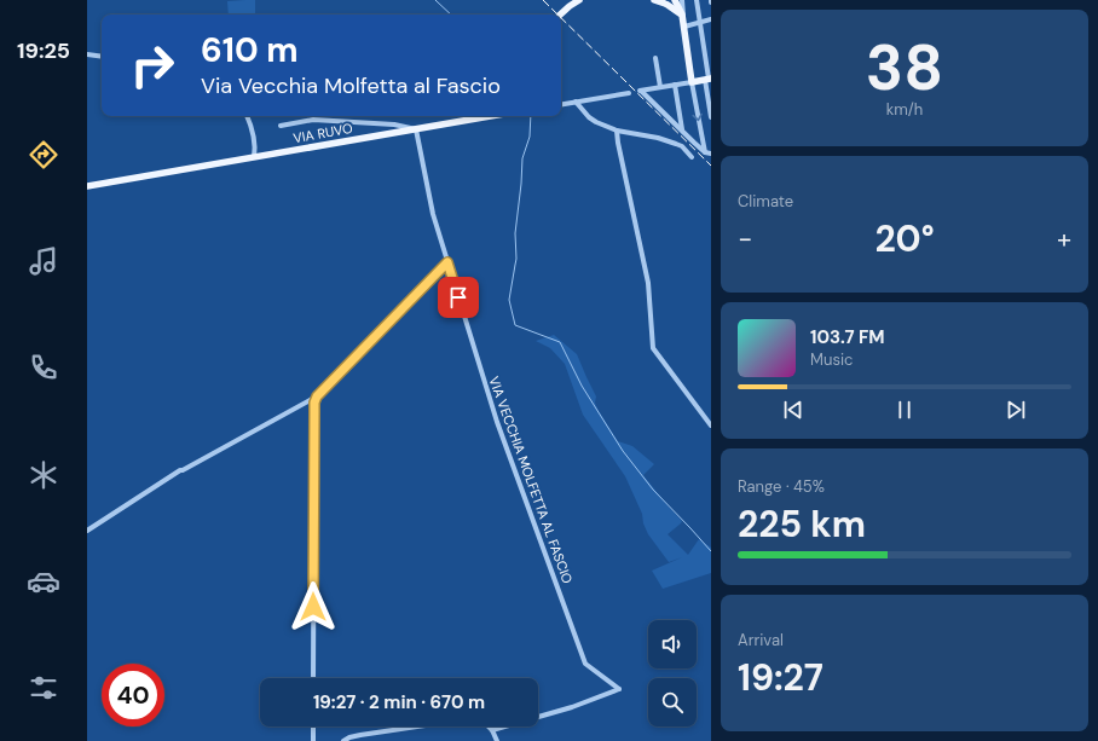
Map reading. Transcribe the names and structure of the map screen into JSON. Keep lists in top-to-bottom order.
{
  "streets": {
    "main road": ["VIA RUVO"],
    "street": ["VIA VECCHIA MOLFETTA AL FASCIO"]
  },
  "crossings": [
    ["VIA RUVO", "VIA VECCHIA MOLFETTA AL FASCIO"]
  ],
  "page": {
    "tabs": "19:25",
    "tile": [
      ["38", "km/h"],
      "Climate",
      ["Range · 45%", "225 km"],
      ["Arrival", "19:27"]
    ],
    "turn": ["610 m", "Via Vecchia Molfetta al Fascio"],
    "heat": ["−", "20°", "+"],
    "song": ["103.7 FM", "Music"],
    "limit": "40",
    "trip": "19:27 · 2 min · 670 m"
  }
}
